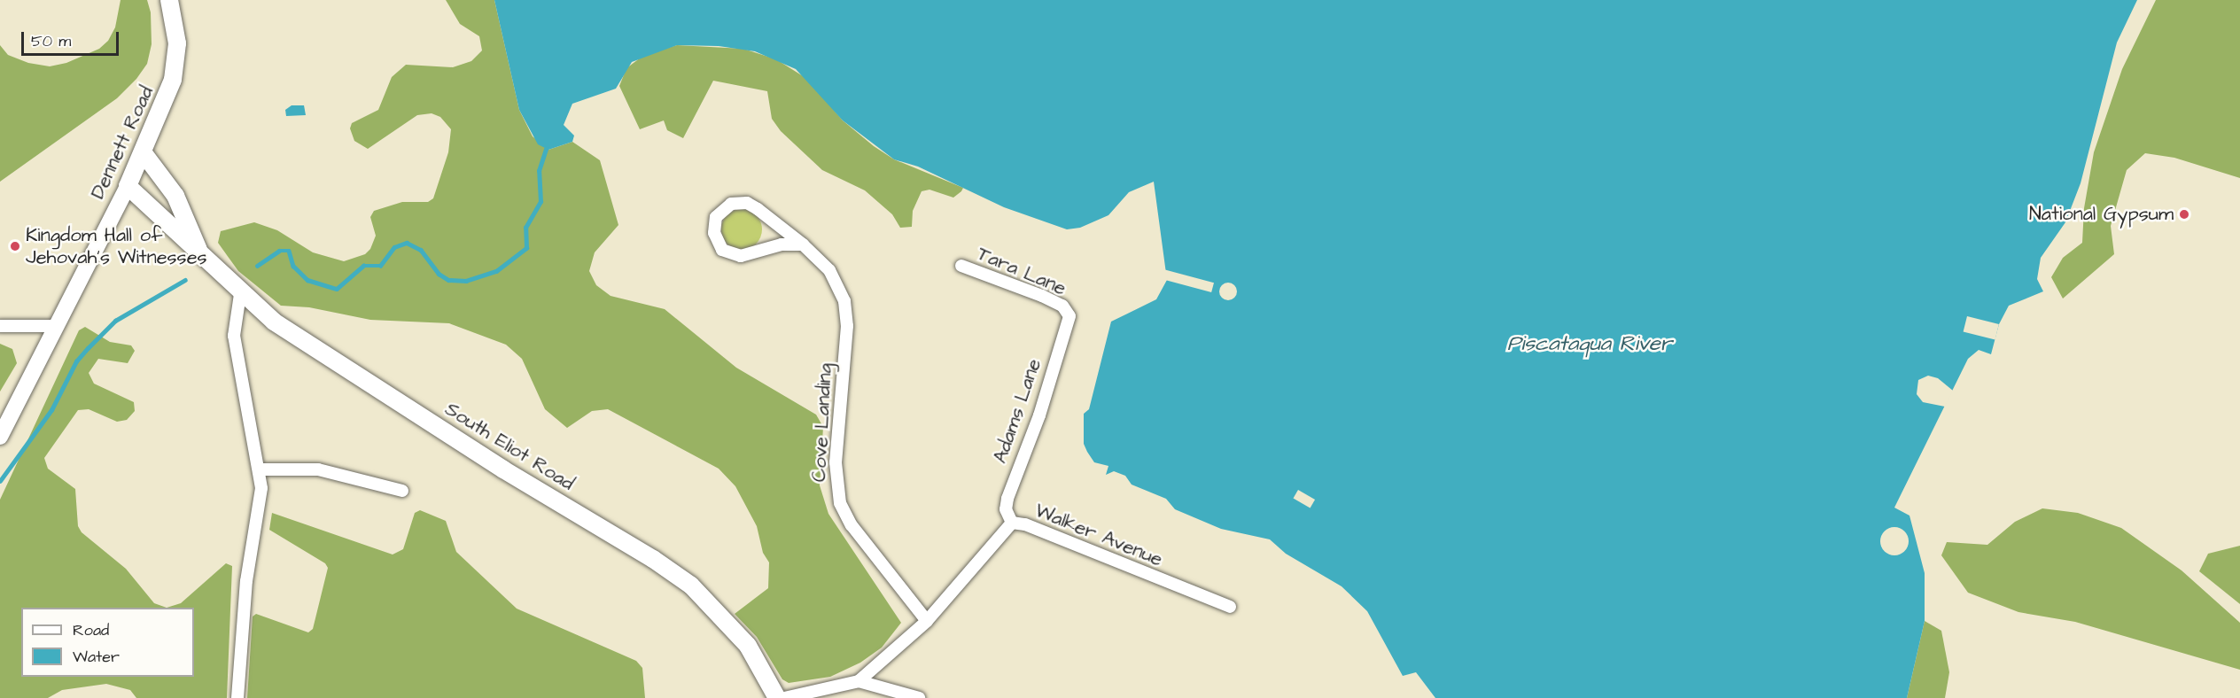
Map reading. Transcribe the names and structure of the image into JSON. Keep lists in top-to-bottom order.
{
  "streets": {
    "main road": ["Dennett Road", "South Eliot Road"],
    "street": [
      "Tara Lane",
      "Adams Lane",
      "Cove Landing",
      "Walker Avenue"
    ]
  },
  "crossings": [
    ["Dennett Road", "South Eliot Road"],
    ["Tara Lane", "Adams Lane"],
    ["Adams Lane", "Walker Avenue"],
    ["Cove Landing", "Walker Avenue"]
  ],
  "water": ["Piscataqua River"],
  "places": ["National Gypsum", "Kingdom Hall of Jehovah’s Witnesses"],
  "legend": ["Road", "Water"],
  "scale_bar": "50 m"
}
